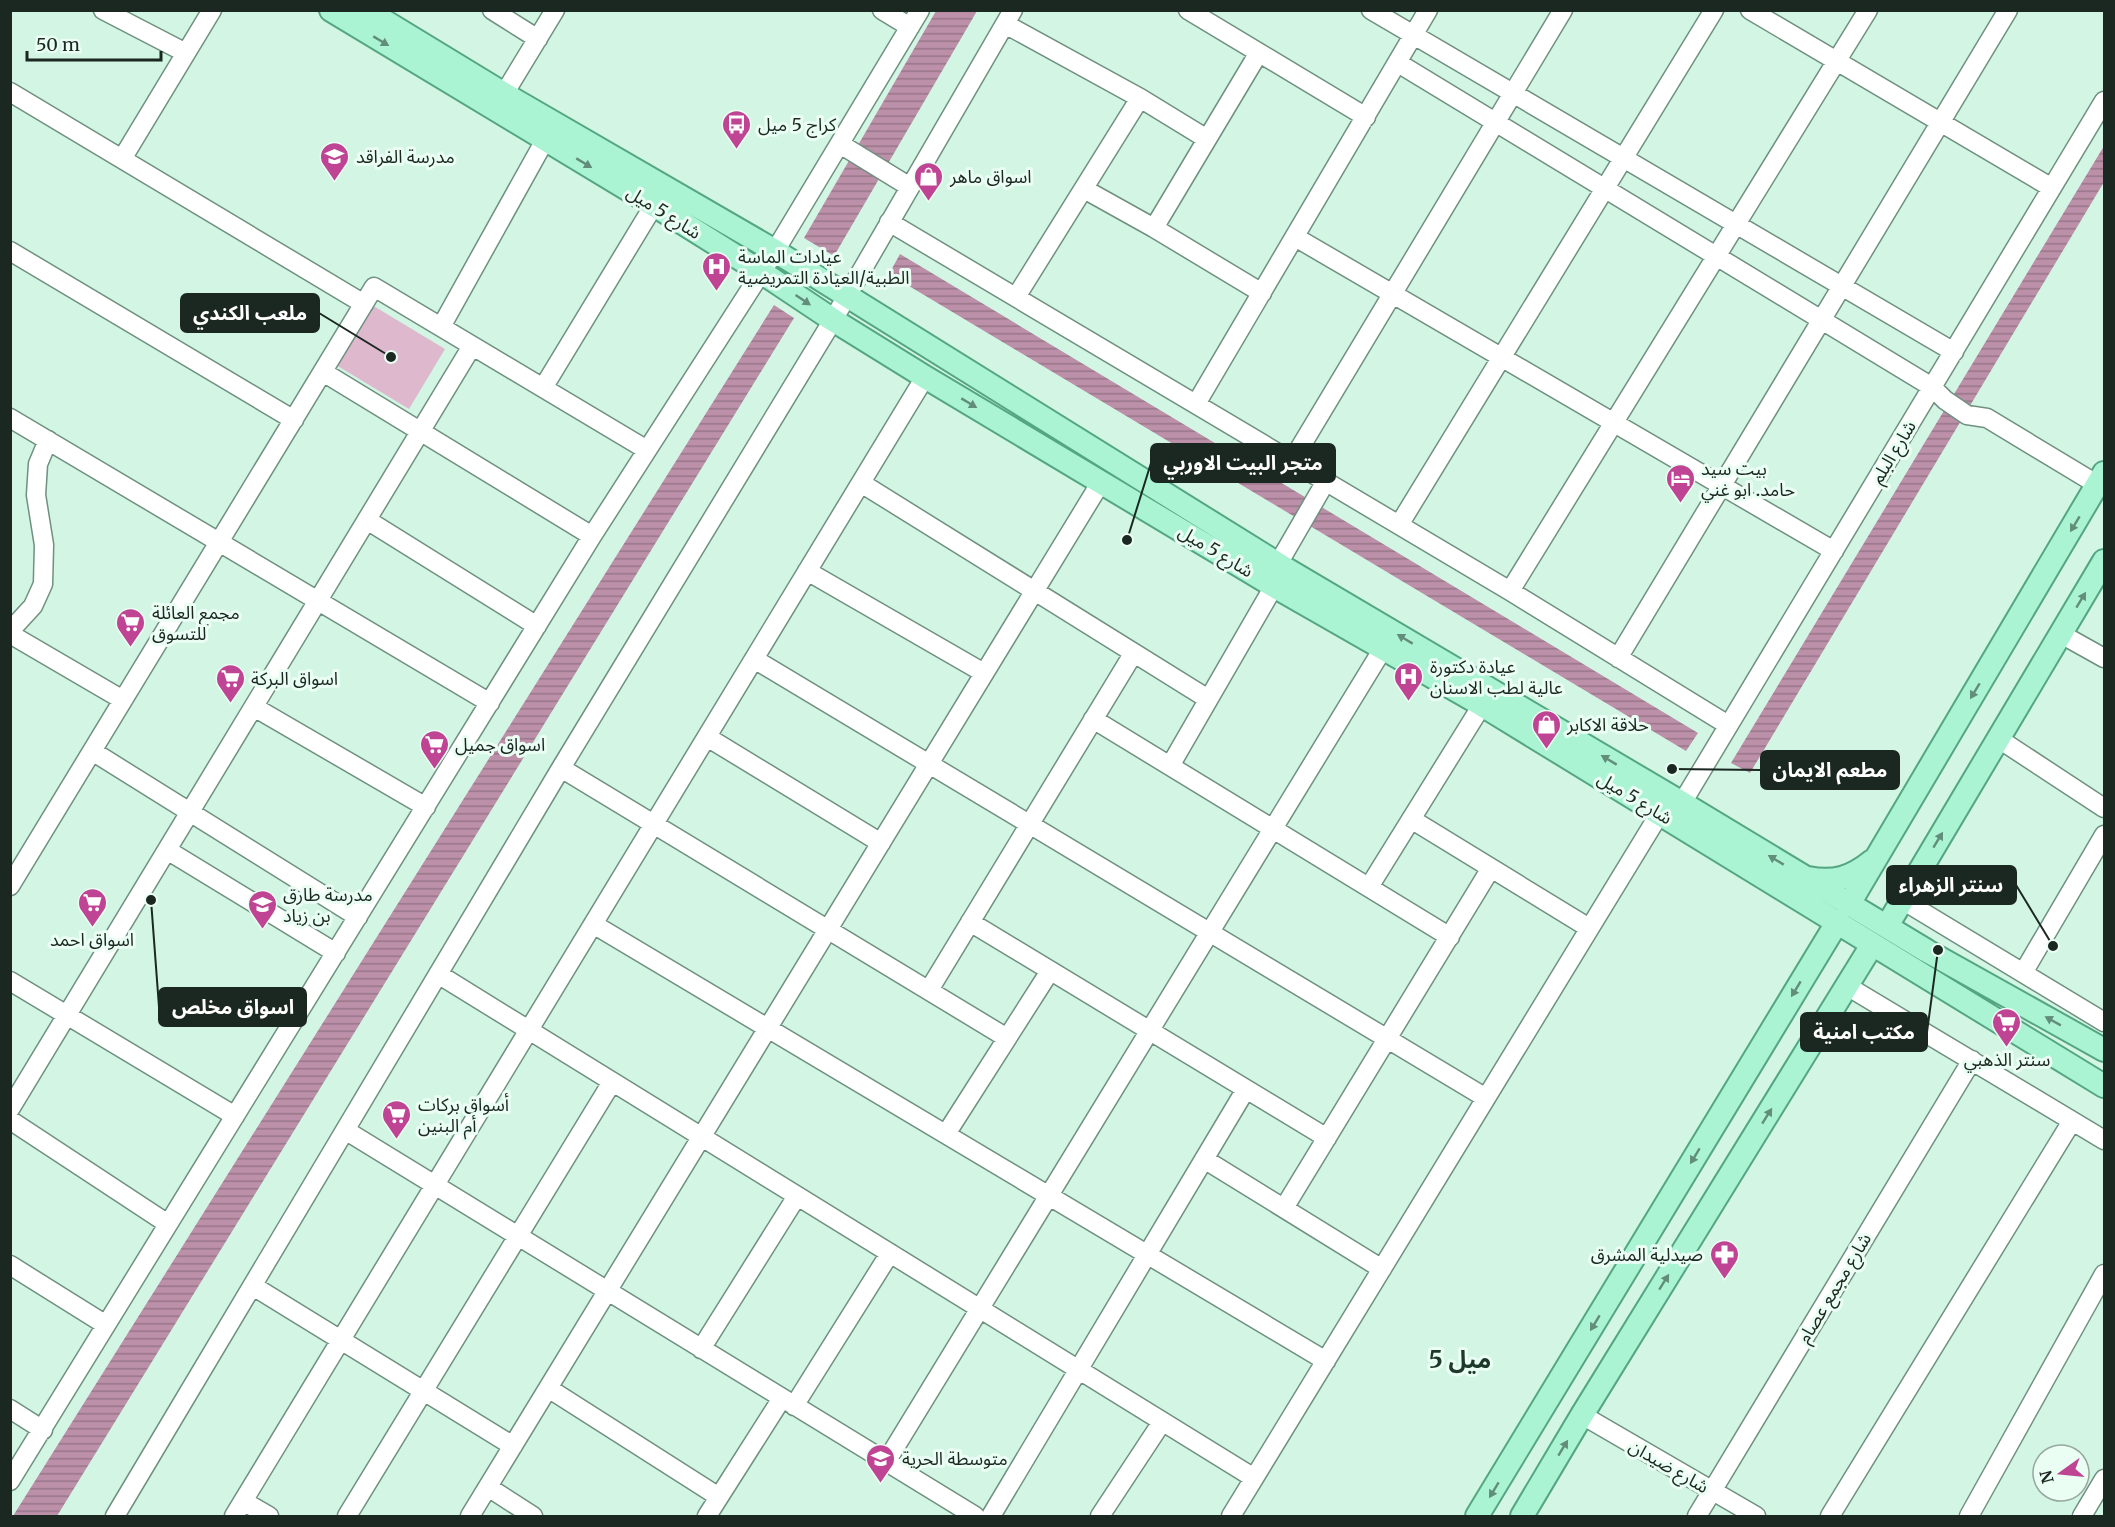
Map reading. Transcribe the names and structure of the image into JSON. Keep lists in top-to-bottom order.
{
  "streets": {
    "main road": ["شارع 5 ميل"],
    "street": ["شارع البلم", "شارع مجمع عصام", "شارع ضيدان"]
  },
  "crossings": [
    ["شارع 5 ميل", "شارع البلم"],
    ["شارع مجمع عصام", "شارع ضيدان"]
  ],
  "districts": ["5 ميل"],
  "places": {
    "bus stop": ["كراج 5 ميل"],
    "school or university": ["مدرسة الفراقد", "مدرسة طارق بن زياد", "متوسطة الحرية"],
    "shop": ["اسواق ماهر", "حلاقة الاكابر"],
    "hospital": ["عيادات الماسة الطبية/العيادة التمريضية", "عيادة دكتورة عالية لطب الاسنان"],
    "other": [
      "ملعب الكندي",
      "متجر البيت الاوربي",
      "مطعم الايمان",
      "اسواق مخلص",
      "سنتر الزهراء",
      "مكتب امنية"
    ],
    "hotel": ["بيت سيد حامد. ابو غني"],
    "supermarket": [
      "مجمع العائلة للتسوق",
      "اسواق البركة",
      "اسواق جميل",
      "اسواق احمد",
      "سنتر الذهبي",
      "أسواق بركات أم البنين"
    ],
    "pharmacy": ["صيدلية المشرق"]
  },
  "scale_bar": "50 m",
  "north": "left"
}
